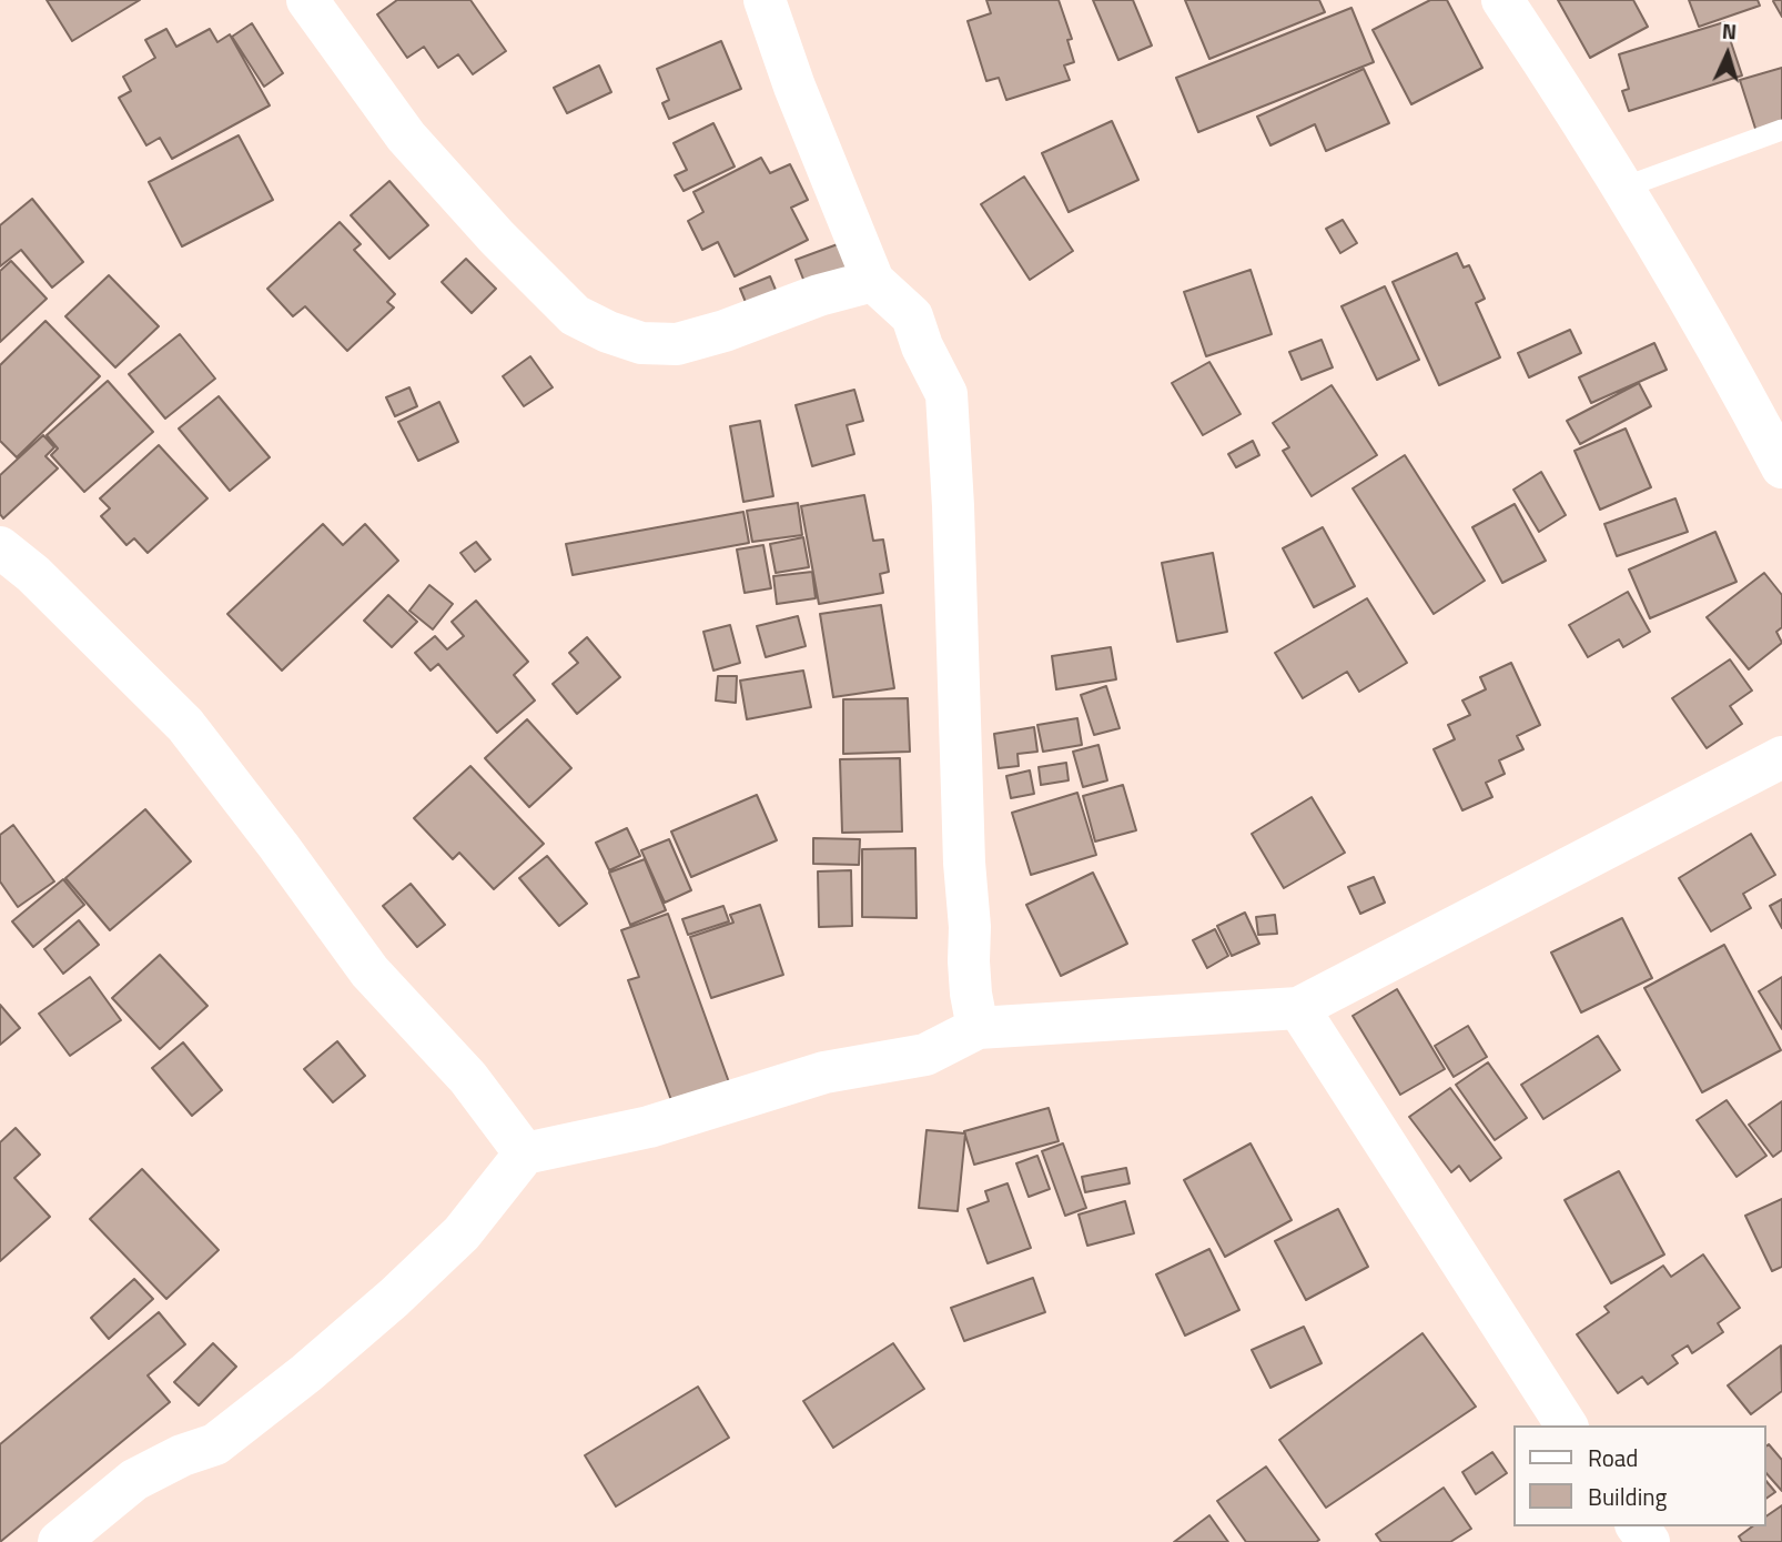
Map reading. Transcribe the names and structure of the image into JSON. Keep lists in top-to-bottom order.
{
  "legend": ["Road", "Building"],
  "north": "top"
}
